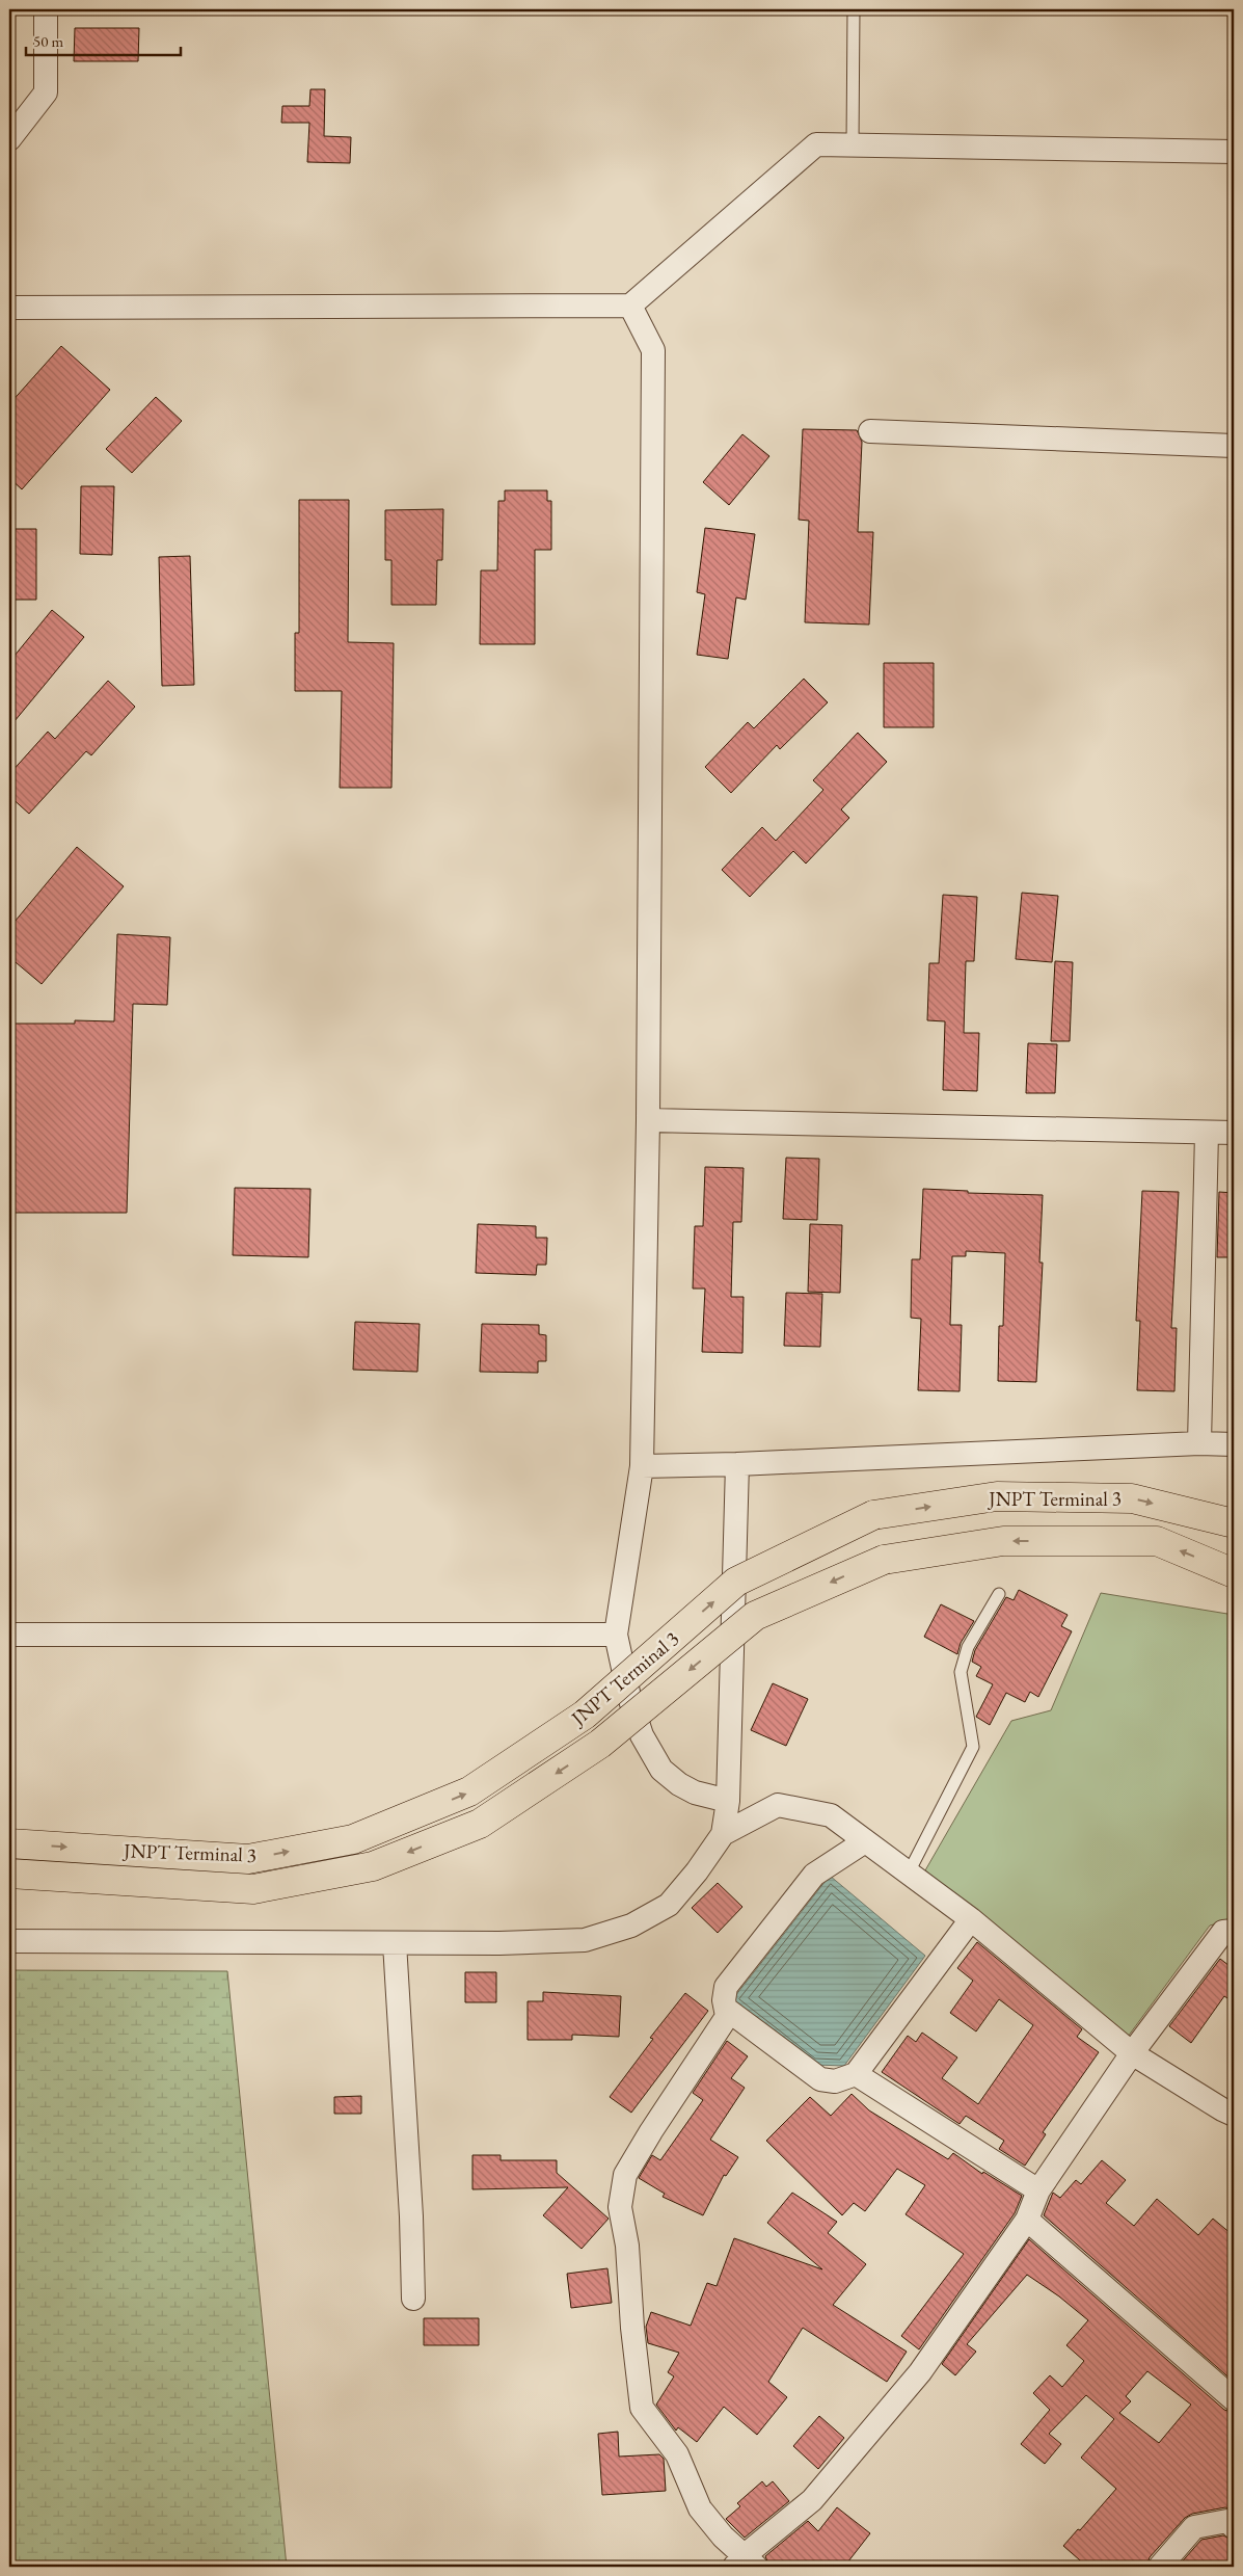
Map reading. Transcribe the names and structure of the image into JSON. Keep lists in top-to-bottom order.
{
  "streets": {
    "main road": ["JNPT Terminal 3"]
  },
  "scale_bar": "50 m"
}
